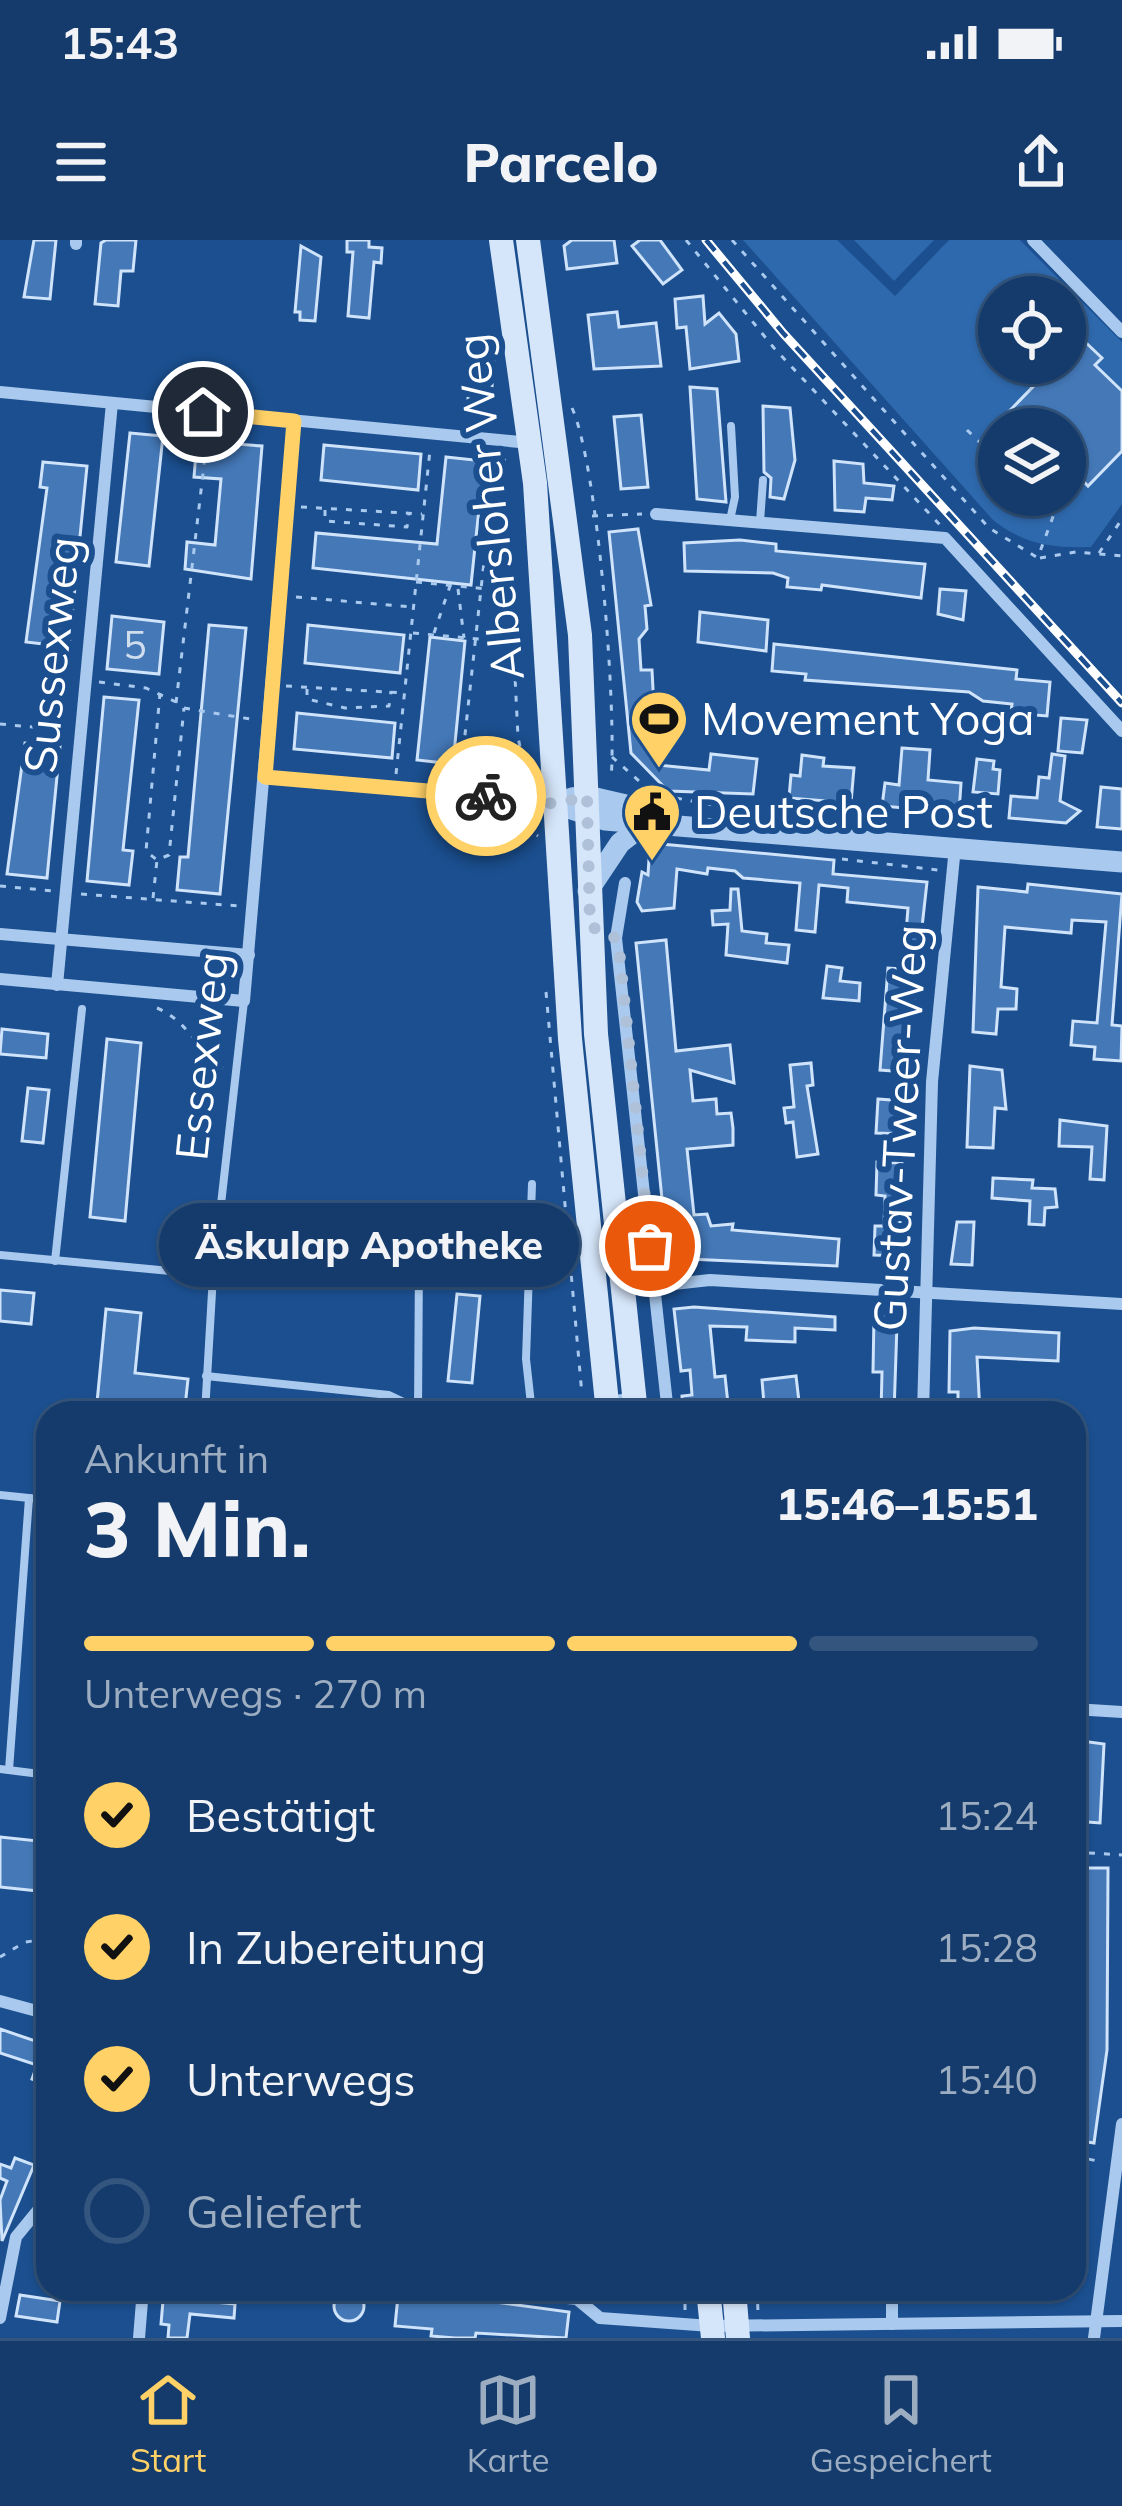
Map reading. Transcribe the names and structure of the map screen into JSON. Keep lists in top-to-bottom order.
{
  "streets": {
    "main road": ["Albersloher Weg"],
    "street": ["Sussexweg", "Essexweg", "Gustav-Tweer-Weg"]
  },
  "places": {
    "sports": ["Movement Yoga"],
    "public building": ["Deutsche Post"],
    "other": ["Äskulap Apotheke"]
  },
  "house_numbers": ["5"],
  "page": {
    "status": "15:43",
    "header": "Parcelo",
    "bubble": "Äskulap Apotheke",
    "heading": ["3 Min.", "Ankunft in", "15:46–15:51"],
    "bar": "Unterwegs · 270 m",
    "list": [
      ["Bestätigt", "15:24"],
      ["In Zubereitung", "15:28"],
      ["Unterwegs", "15:40"],
      "Geliefert"
    ],
    "tabs": ["Start", "Karte", "Gespeichert"]
  }
}
